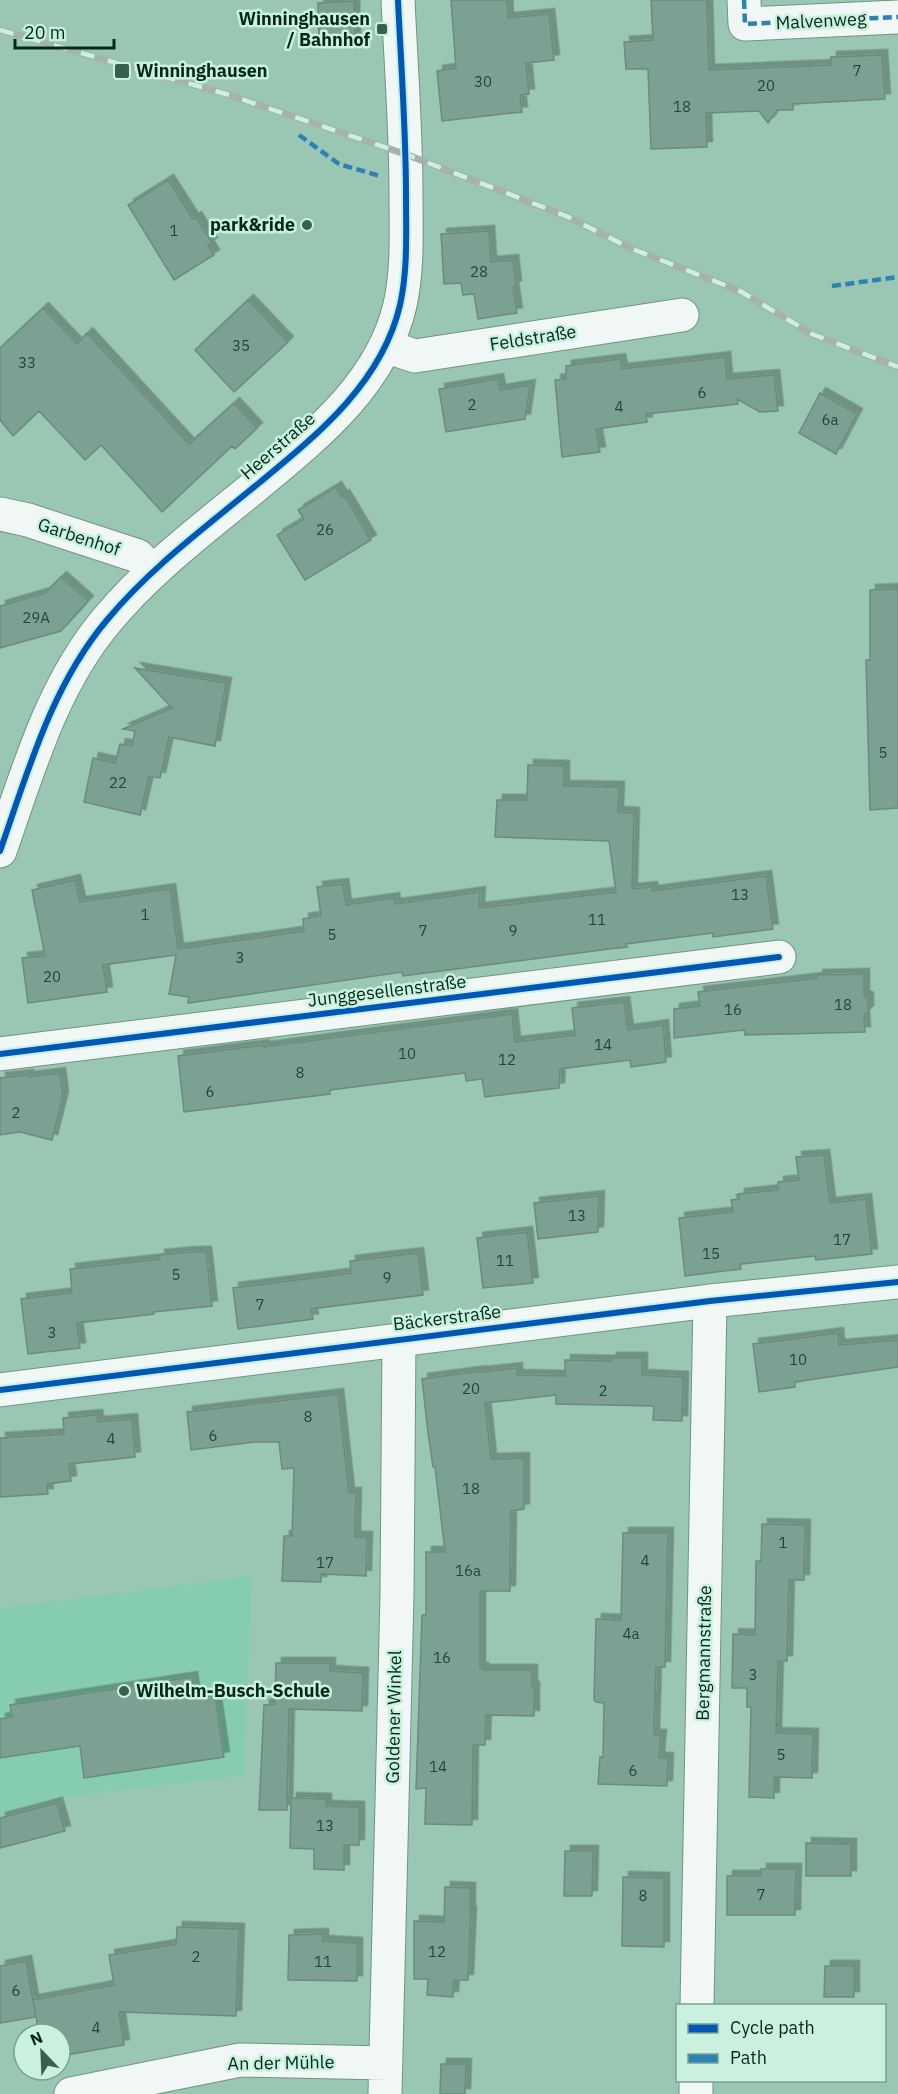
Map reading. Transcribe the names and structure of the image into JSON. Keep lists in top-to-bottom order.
{
  "streets": {
    "street": [
      "Malvenweg",
      "Feldstraße",
      "Heerstraße",
      "Garbenhof",
      "Junggesellenstraße",
      "Bäckerstraße",
      "Bergmannstraße",
      "Goldener Winkel",
      "An der Mühle"
    ]
  },
  "crossings": [
    ["Feldstraße", "Heerstraße"],
    ["Heerstraße", "Garbenhof"],
    ["Bäckerstraße", "Bergmannstraße"],
    ["Bäckerstraße", "Goldener Winkel"],
    ["Goldener Winkel", "An der Mühle"]
  ],
  "places": {
    "transit": ["Winninghausen / Bahnhof", "Winninghausen"],
    "other": ["park&ride", "Wilhelm-Busch-Schule"]
  },
  "house_numbers": [
    "7",
    "30",
    "20",
    "18",
    "1",
    "28",
    "35",
    "33",
    "6",
    "2",
    "4",
    "6a",
    "26",
    "29A",
    "5",
    "22",
    "13",
    "1",
    "11",
    "7",
    "9",
    "5",
    "3",
    "20",
    "18",
    "16",
    "14",
    "10",
    "12",
    "8",
    "6",
    "2",
    "13",
    "17",
    "15",
    "11",
    "5",
    "9",
    "7",
    "3",
    "10",
    "20",
    "2",
    "8",
    "6",
    "4",
    "18",
    "1",
    "4",
    "17",
    "16a",
    "4a",
    "16",
    "3",
    "5",
    "14",
    "6",
    "13",
    "7",
    "8",
    "12",
    "2",
    "11",
    "6",
    "4"
  ],
  "legend": ["Cycle path", "Path"],
  "scale_bar": "20 m",
  "north": "top left"
}
